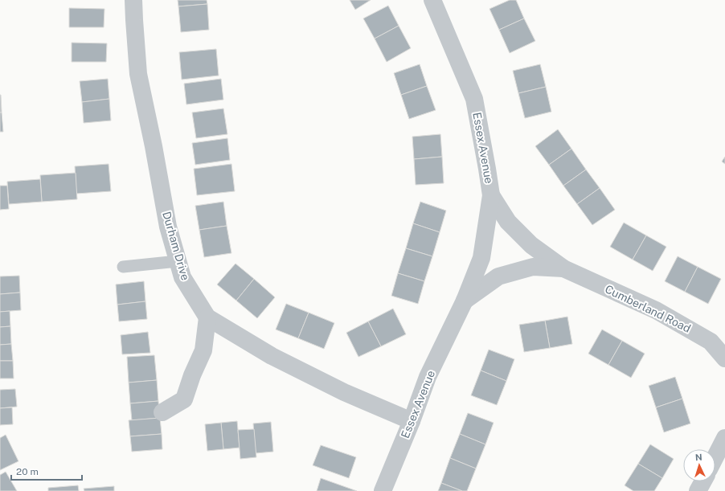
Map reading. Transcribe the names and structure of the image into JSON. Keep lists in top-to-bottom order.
{
  "streets": {
    "street": ["Essex Avenue", "Durham Drive", "Cumberland Road"]
  },
  "crossings": [
    ["Essex Avenue", "Durham Drive"],
    ["Essex Avenue", "Cumberland Road"]
  ],
  "scale_bar": "20 m",
  "north": "top"
}
